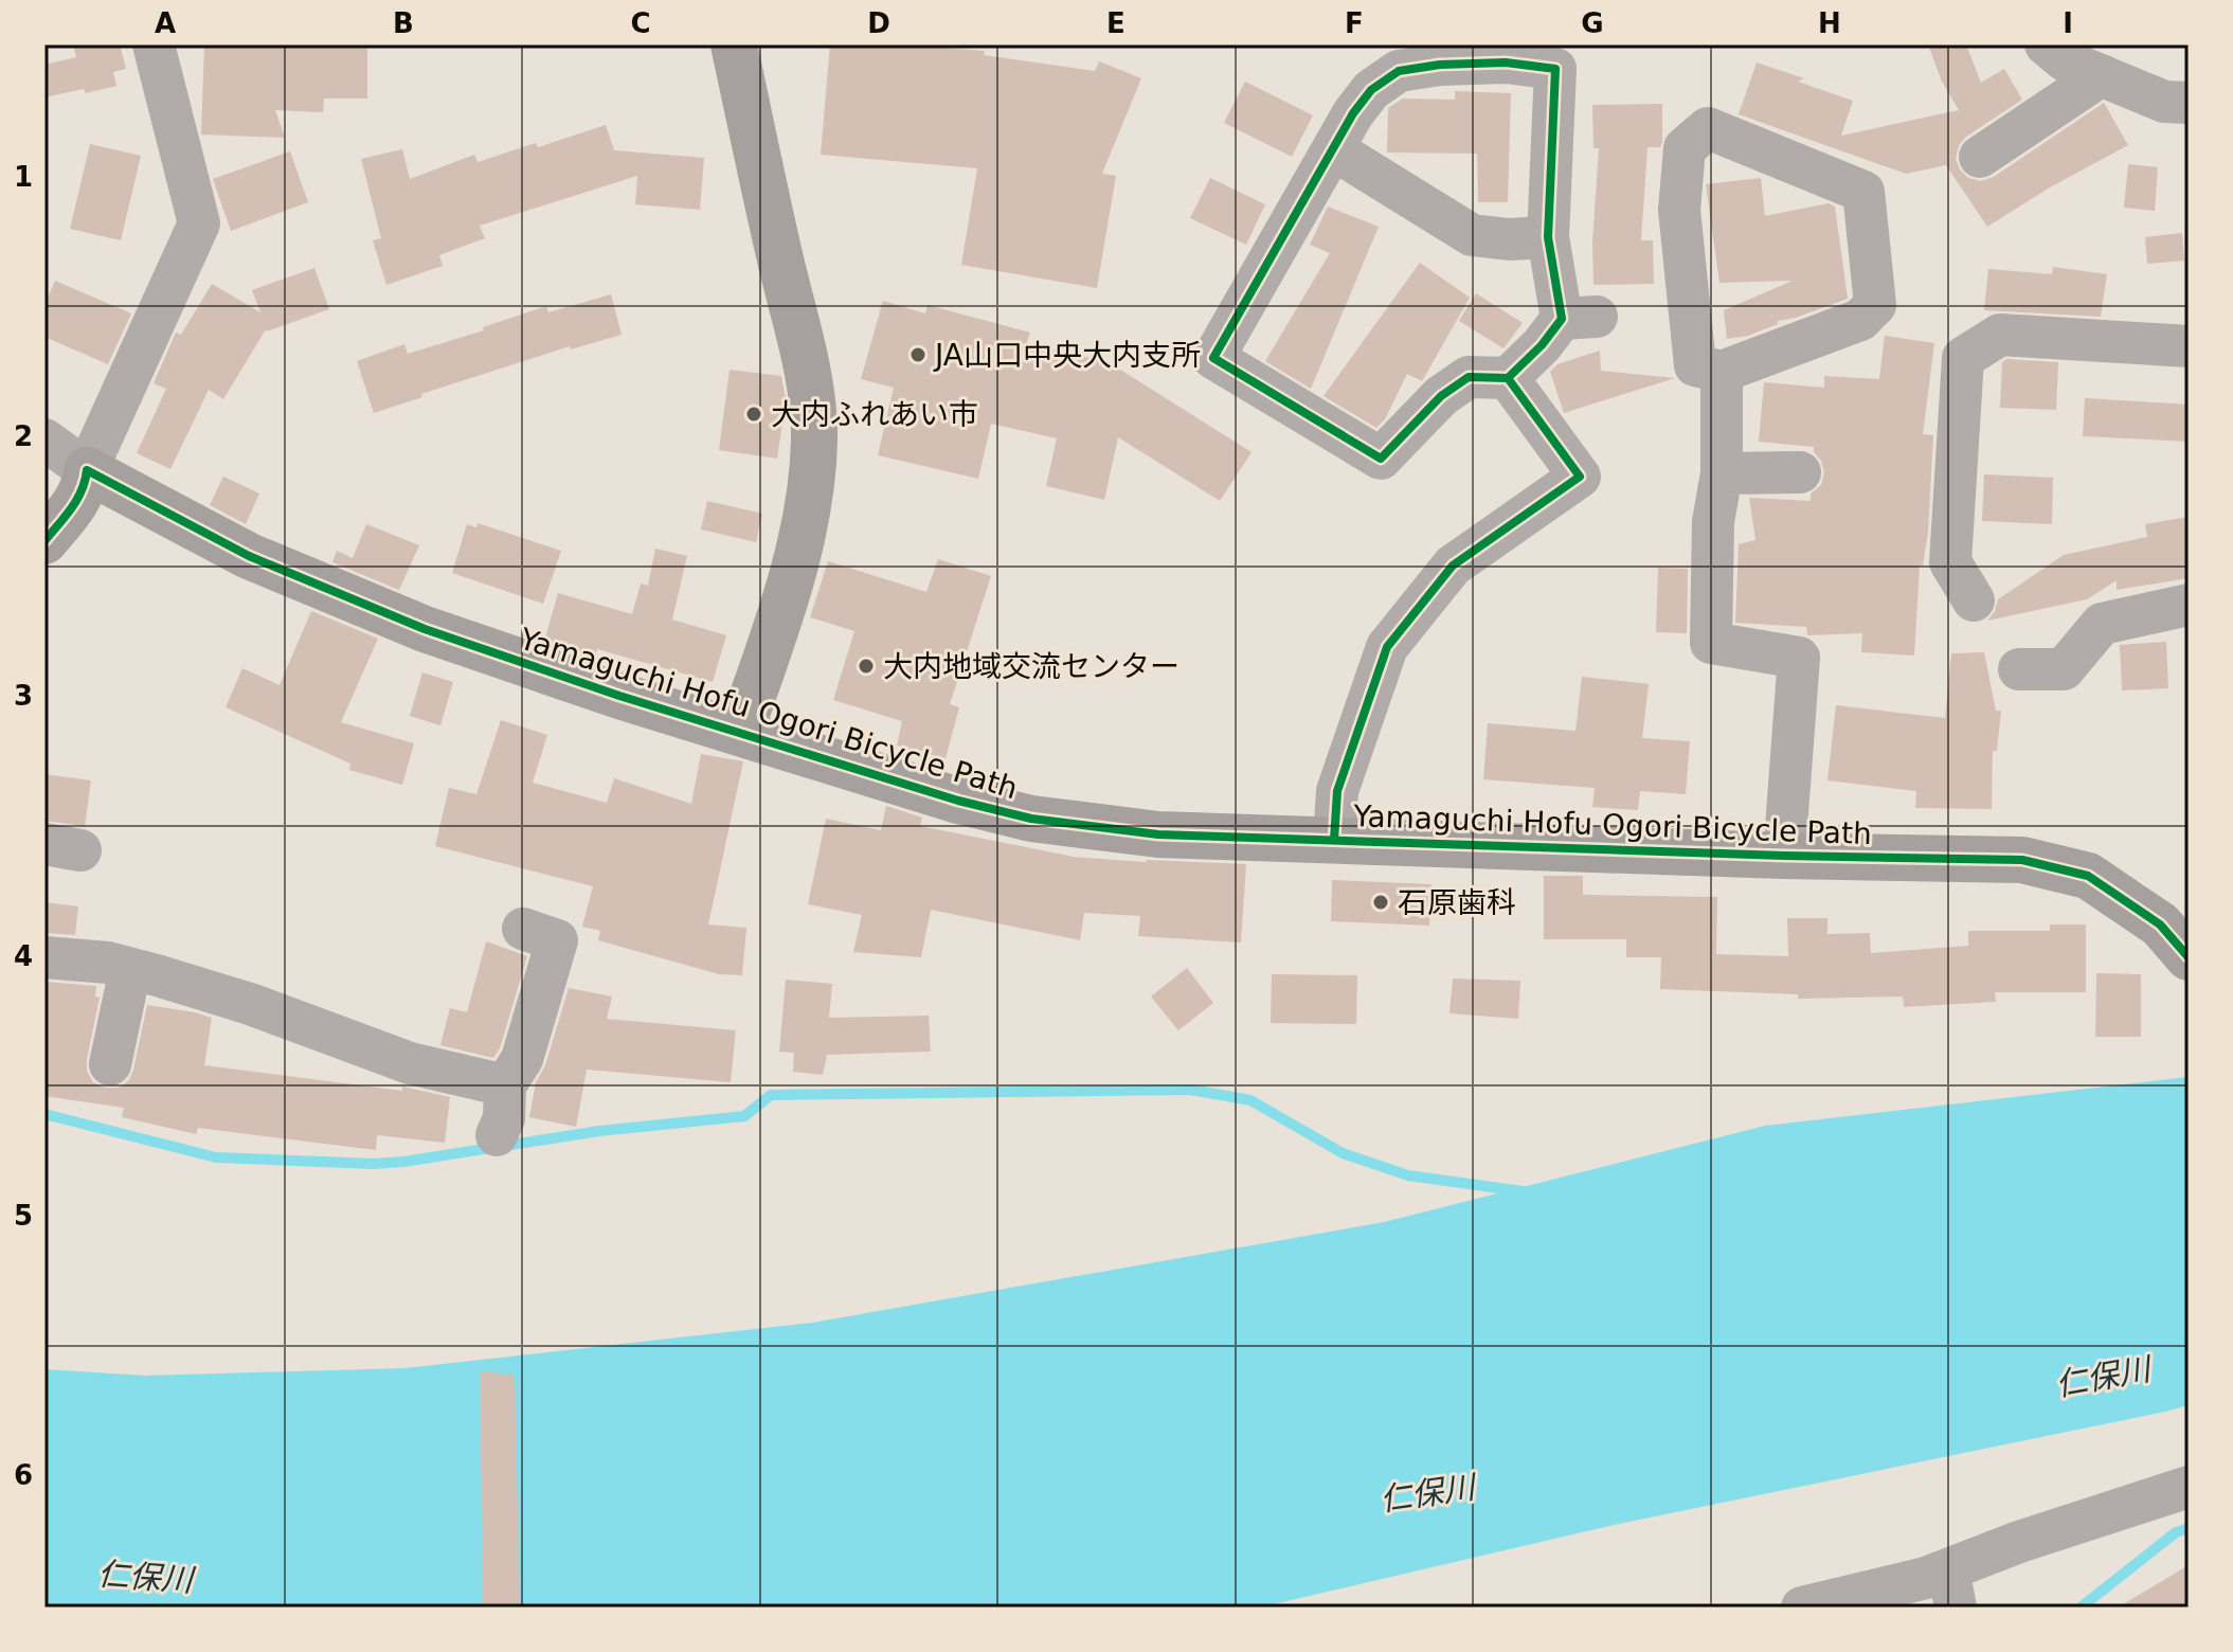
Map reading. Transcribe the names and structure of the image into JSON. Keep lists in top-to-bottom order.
{
  "streets": {
    "main road": ["Yamaguchi Hofu Ogori Bicycle Path"]
  },
  "water": ["仁保川"],
  "places": [
    "JA山口中央大内支所",
    "大内ふれあい市",
    "大内地域交流センター",
    "石原歯科"
  ],
  "grid": {
    "columns": [
      "A",
      "B",
      "C",
      "D",
      "E",
      "F",
      "G",
      "H",
      "I"
    ],
    "rows": [
      "1",
      "2",
      "3",
      "4",
      "5",
      "6"
    ]
  }
}
